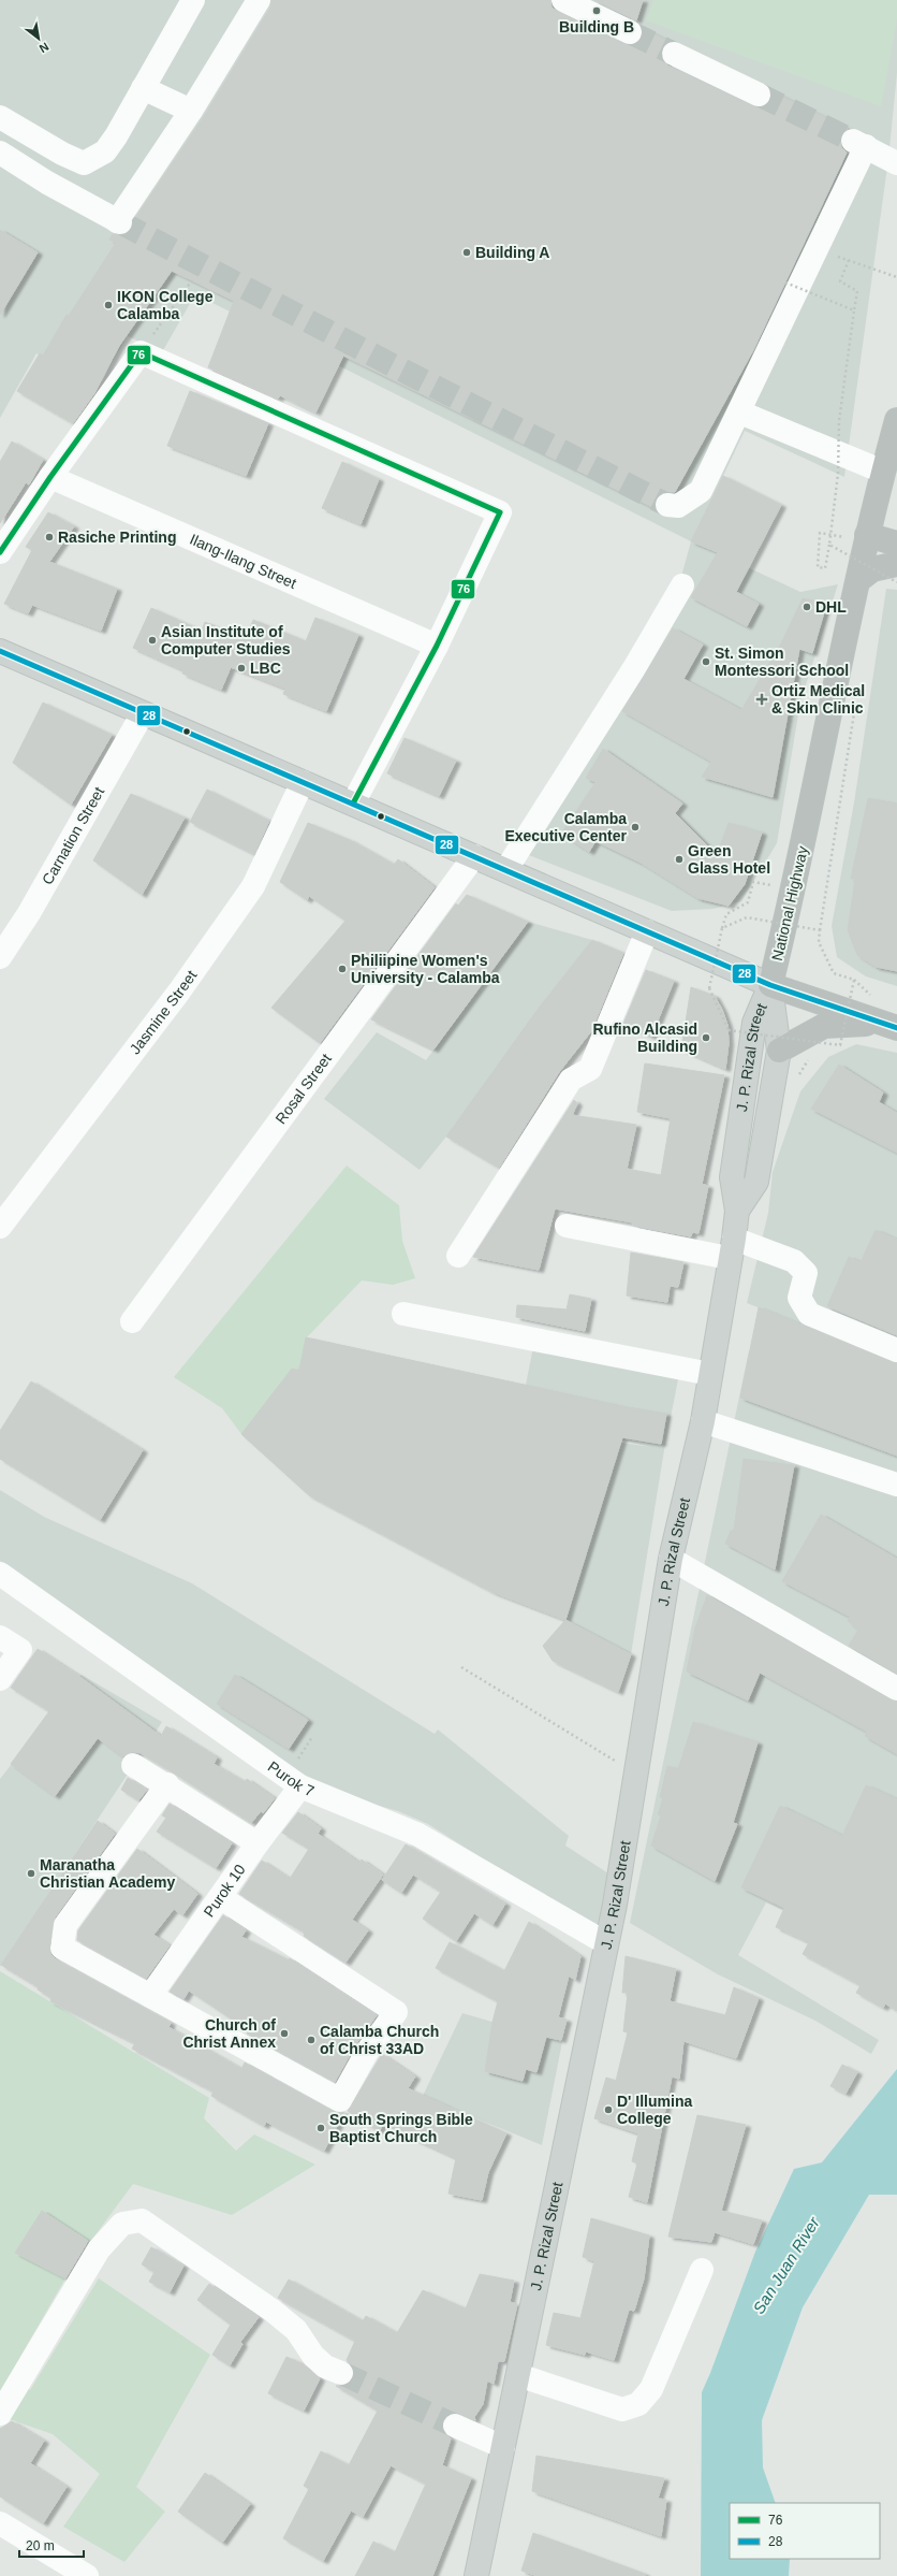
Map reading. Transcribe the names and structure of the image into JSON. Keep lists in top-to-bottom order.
{
  "streets": {
    "highway": ["National Highway"],
    "main road": ["J. P. Rizal Street"],
    "street": [
      "Ilang-Ilang Street",
      "Carnation Street",
      "Jasmine Street",
      "Rosal Street",
      "Purok 7",
      "Purok 10"
    ]
  },
  "crossings": [
    ["National Highway", "J. P. Rizal Street"],
    ["J. P. Rizal Street", "Purok 7"],
    ["Purok 7", "Purok 10"]
  ],
  "water": ["San Juan River"],
  "places": {
    "other": [
      "Building B",
      "Building A",
      "IKON College Calamba",
      "Rasiche Printing",
      "DHL",
      "Asian Institute of Computer Studies",
      "St. Simon Montessori School",
      "LBC",
      "Calamba Executive Center",
      "Green Glass Hotel",
      "Philiipine Women's University - Calamba",
      "Rufino Alcasid Building",
      "Maranatha Christian Academy",
      "Church of Christ Annex",
      "Calamba Church of Christ 33AD",
      "D' Illumina College",
      "South Springs Bible Baptist Church"
    ],
    "health": ["Ortiz Medical & Skin Clinic"]
  },
  "lines": ["transit line 76", "transit line 28"],
  "legend": ["76", "28"],
  "scale_bar": "20 m",
  "north": "bottom right"
}
